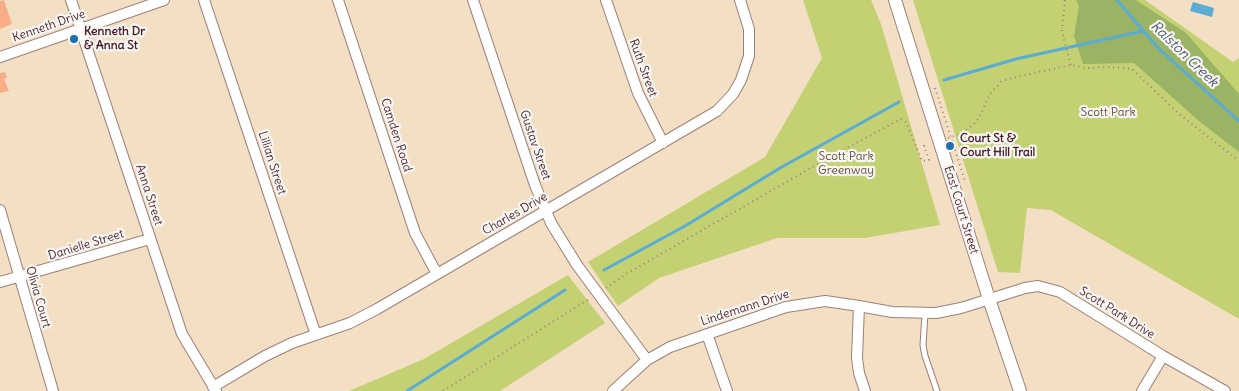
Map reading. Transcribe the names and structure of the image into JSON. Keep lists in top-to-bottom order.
{
  "streets": {
    "street": [
      "Kenneth Drive",
      "Ruth Street",
      "Camden Road",
      "Gustav Street",
      "Lillian Street",
      "Anna Street",
      "East Court Street",
      "Charles Drive",
      "Danielle Street",
      "Olivia Court",
      "Lindemann Drive",
      "Scott Park Drive"
    ]
  },
  "crossings": [
    ["Kenneth Drive", "Anna Street"],
    ["Ruth Street", "Charles Drive"],
    ["Camden Road", "Charles Drive"],
    ["Gustav Street", "Charles Drive"],
    ["Gustav Street", "Lindemann Drive"],
    ["Lillian Street", "Charles Drive"],
    ["Anna Street", "Charles Drive"],
    ["Anna Street", "Danielle Street"],
    ["East Court Street", "Lindemann Drive"],
    ["East Court Street", "Scott Park Drive"],
    ["Danielle Street", "Olivia Court"],
    ["Lindemann Drive", "Scott Park Drive"]
  ],
  "water": ["Ralston Creek"],
  "parks": ["Scott Park", "Scott Park Greenway"],
  "places": ["Kenneth Dr & Anna St", "Court St & Court Hill Trail"]
}
